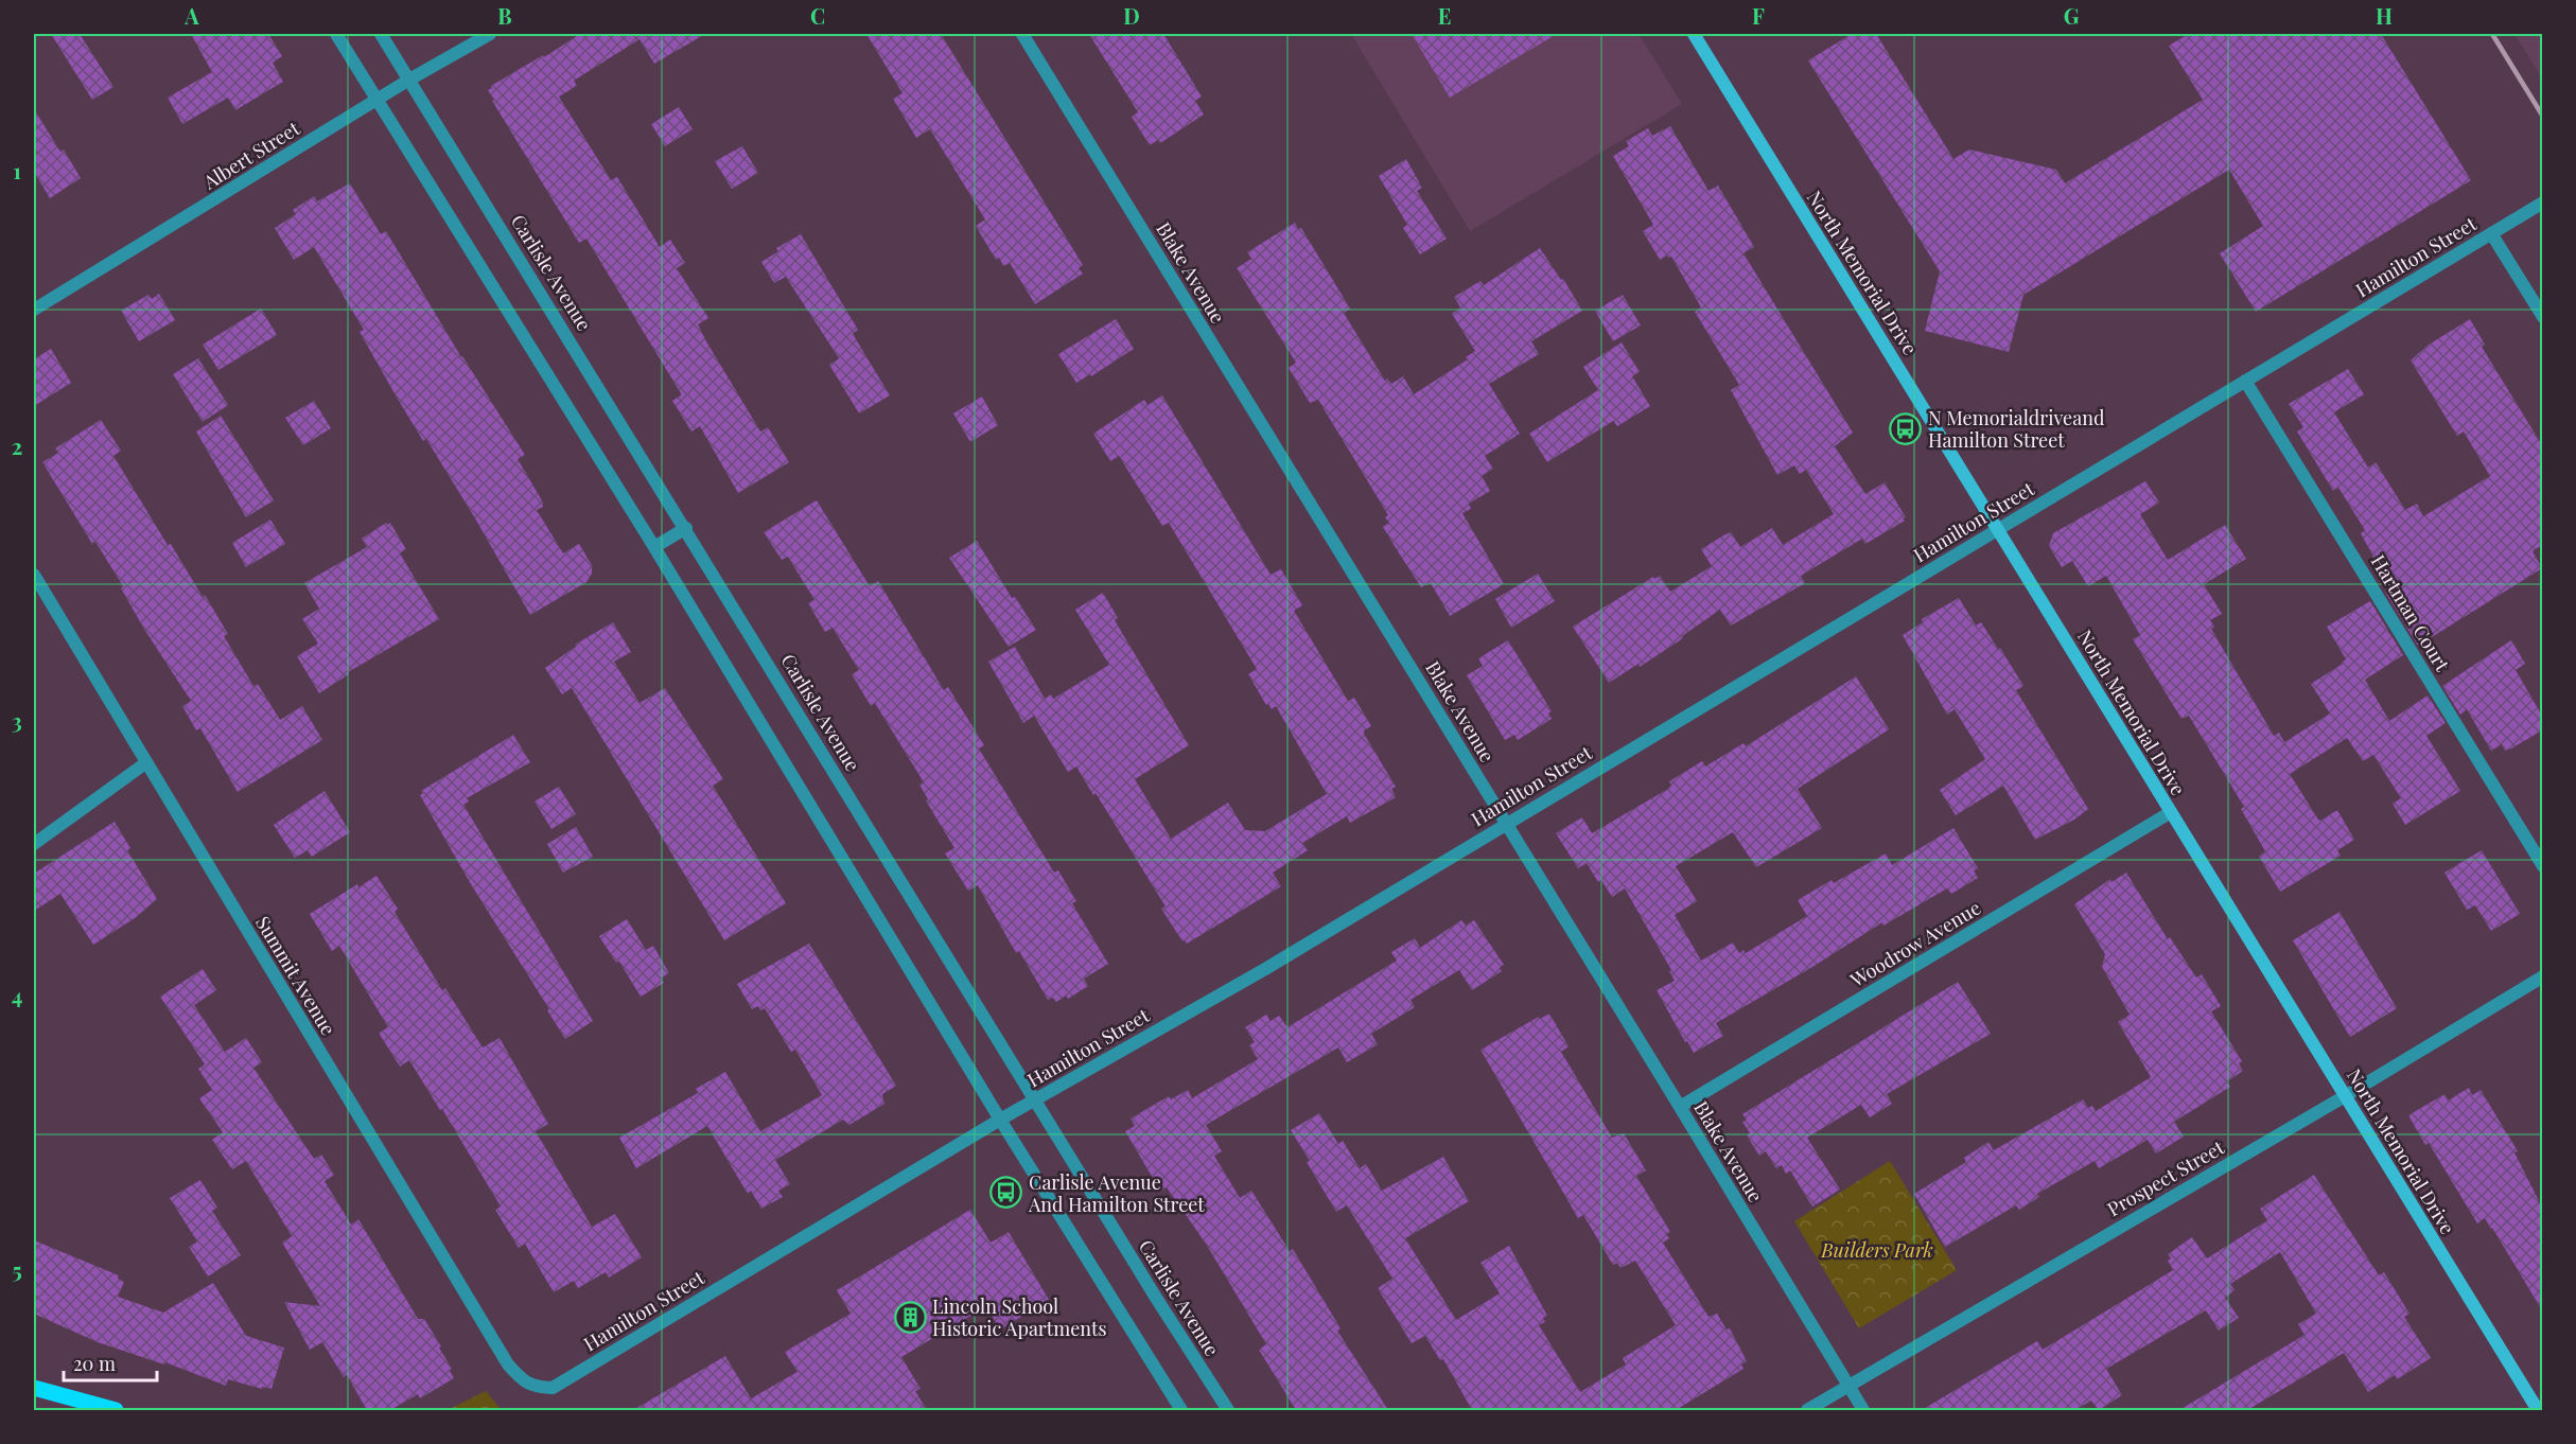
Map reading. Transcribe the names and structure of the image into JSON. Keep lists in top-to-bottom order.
{
  "streets": {
    "main road": ["North Memorial Drive"],
    "street": [
      "Albert Street",
      "Hamilton Street",
      "Carlisle Avenue",
      "Blake Avenue",
      "Hartman Court",
      "Woodrow Avenue",
      "Summit Avenue",
      "Prospect Street"
    ]
  },
  "crossings": [
    ["Albert Street", "Carlisle Avenue"],
    ["Hamilton Street", "Carlisle Avenue"],
    ["Hamilton Street", "Blake Avenue"],
    ["Hamilton Street", "North Memorial Drive"],
    ["Hamilton Street", "Hartman Court"],
    ["Hamilton Street", "Summit Avenue"],
    ["Blake Avenue", "Woodrow Avenue"],
    ["Blake Avenue", "Prospect Street"],
    ["North Memorial Drive", "Woodrow Avenue"],
    ["North Memorial Drive", "Prospect Street"]
  ],
  "parks": ["Builders Park"],
  "places": {
    "bus stop": ["N Memorialdriveand Hamilton Street", "Carlisle Avenue And Hamilton Street"],
    "building": ["Lincoln School Historic Apartments"]
  },
  "scale_bar": "20 m",
  "grid": {
    "columns": [
      "A",
      "B",
      "C",
      "D",
      "E",
      "F",
      "G",
      "H"
    ],
    "rows": [
      "1",
      "2",
      "3",
      "4",
      "5"
    ]
  }
}
